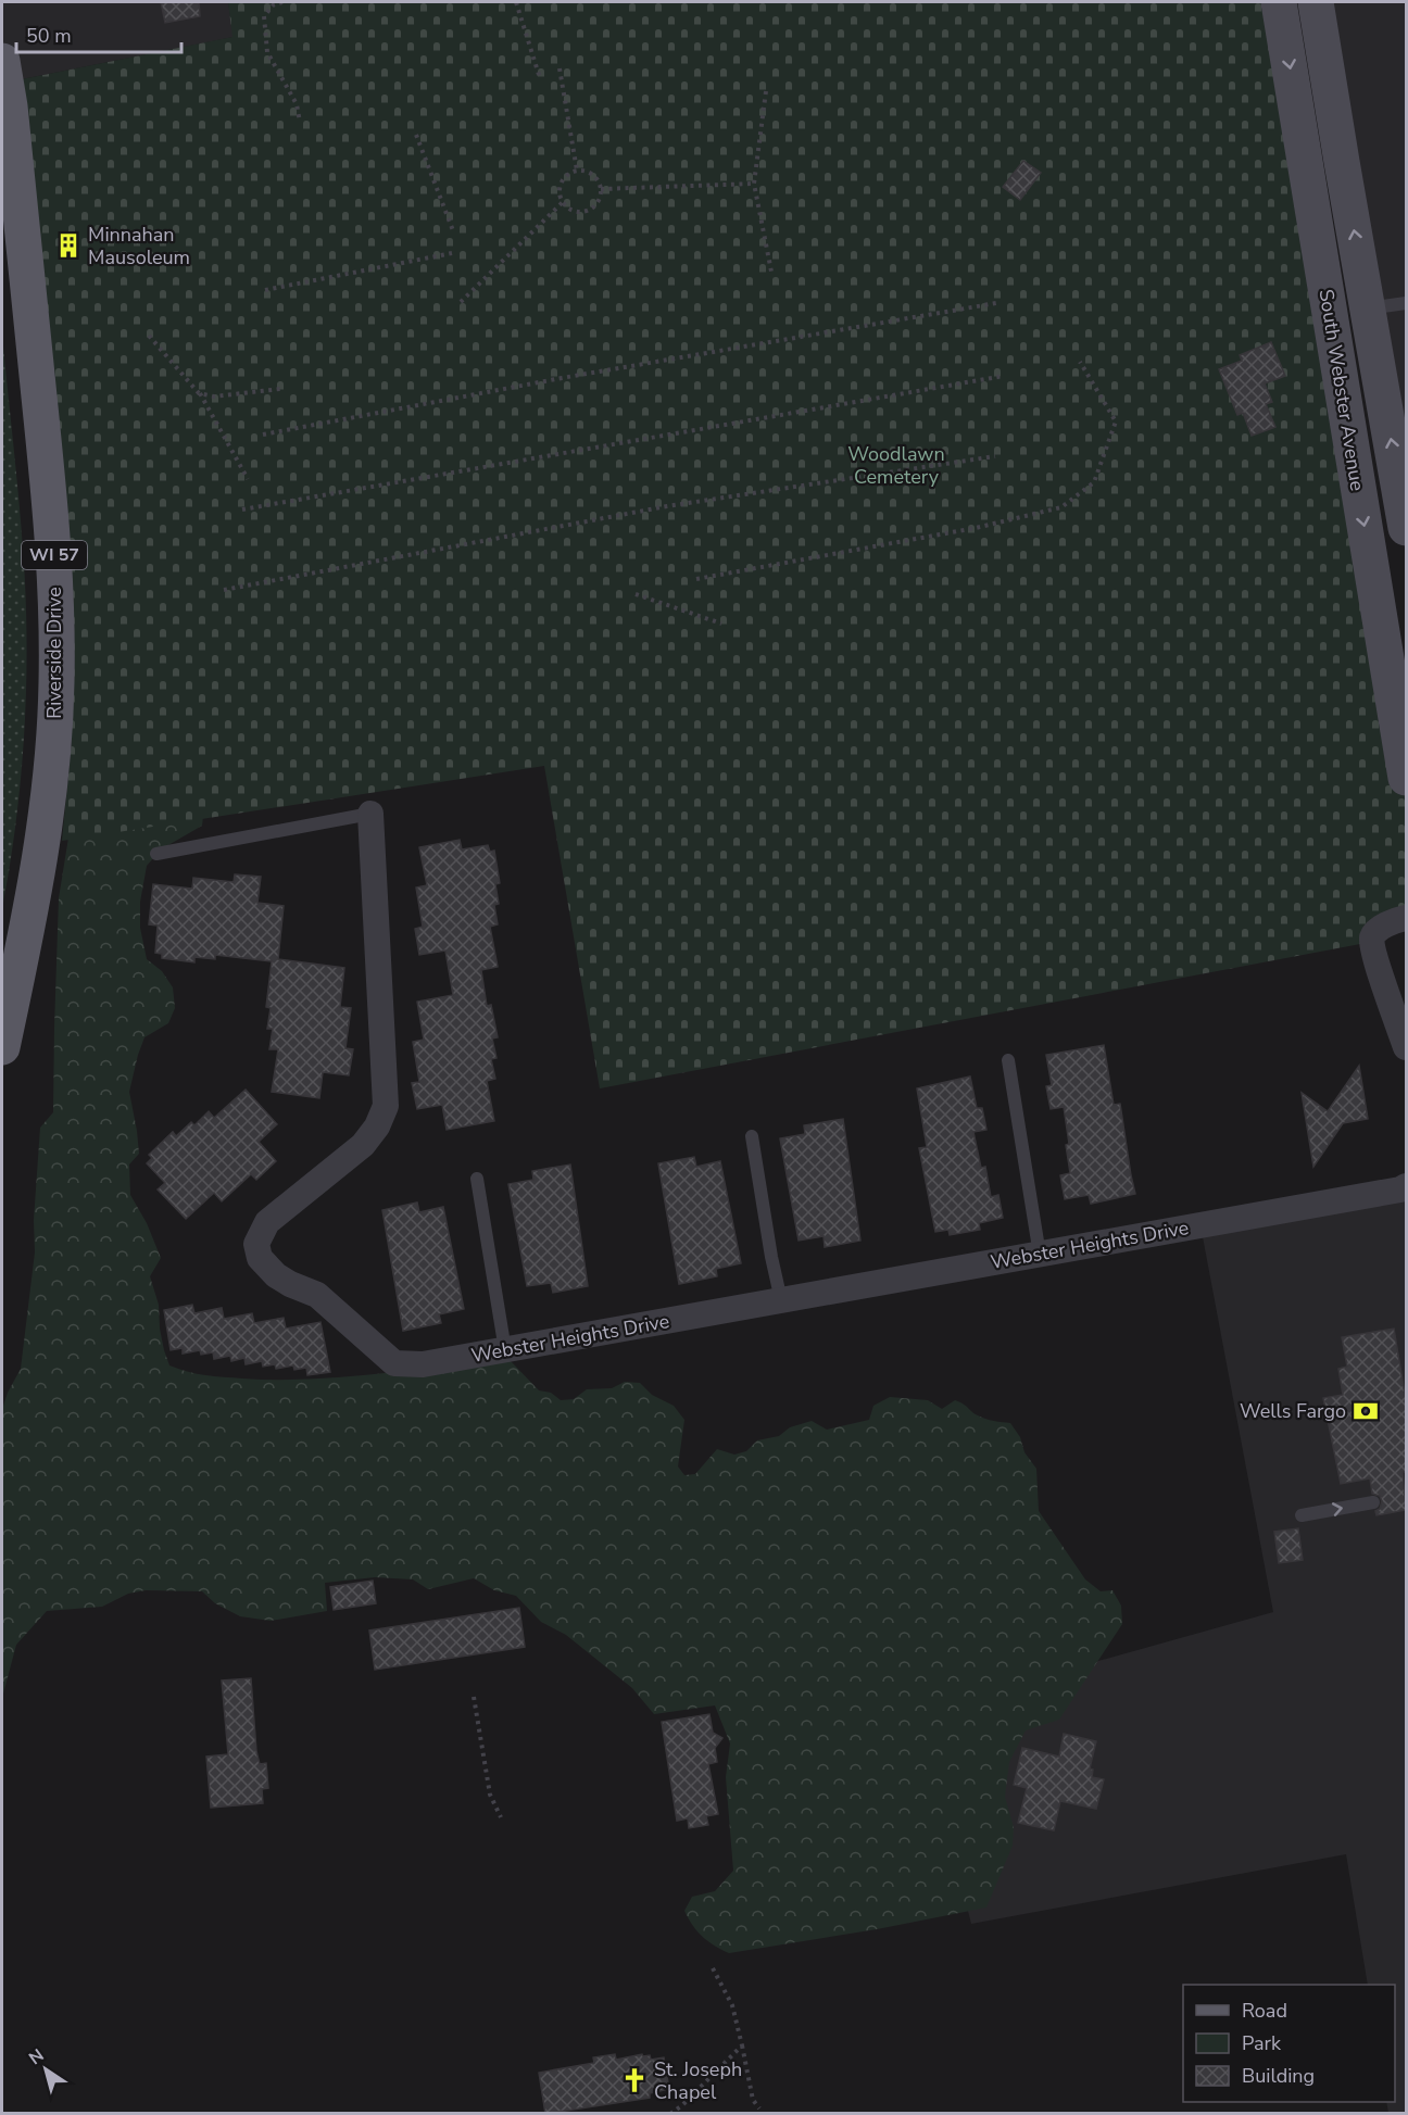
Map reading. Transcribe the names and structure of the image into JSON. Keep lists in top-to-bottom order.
{
  "streets": {
    "main road": ["South Webster Avenue", "WI 57", "Riverside Drive"],
    "street": ["Webster Heights Drive"]
  },
  "parks": ["Woodlawn Cemetery"],
  "places": {
    "building": ["Minnahan Mausoleum"],
    "bank": ["Wells Fargo"],
    "church": ["St. Joseph Chapel"]
  },
  "legend": ["Road", "Park", "Building"],
  "scale_bar": "50 m",
  "north": "top left"
}
